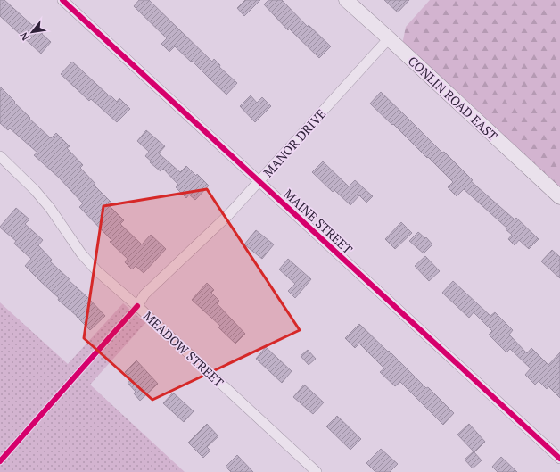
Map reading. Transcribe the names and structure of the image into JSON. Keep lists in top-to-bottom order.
{
  "streets": {
    "street": [
      "CONLIN ROAD EAST",
      "MANOR DRIVE",
      "MAINE STREET",
      "MEADOW STREET"
    ]
  },
  "crossings": [
    ["CONLIN ROAD EAST", "MANOR DRIVE"],
    ["MANOR DRIVE", "MAINE STREET"],
    ["MANOR DRIVE", "MEADOW STREET"]
  ],
  "north": "bottom left"
}
